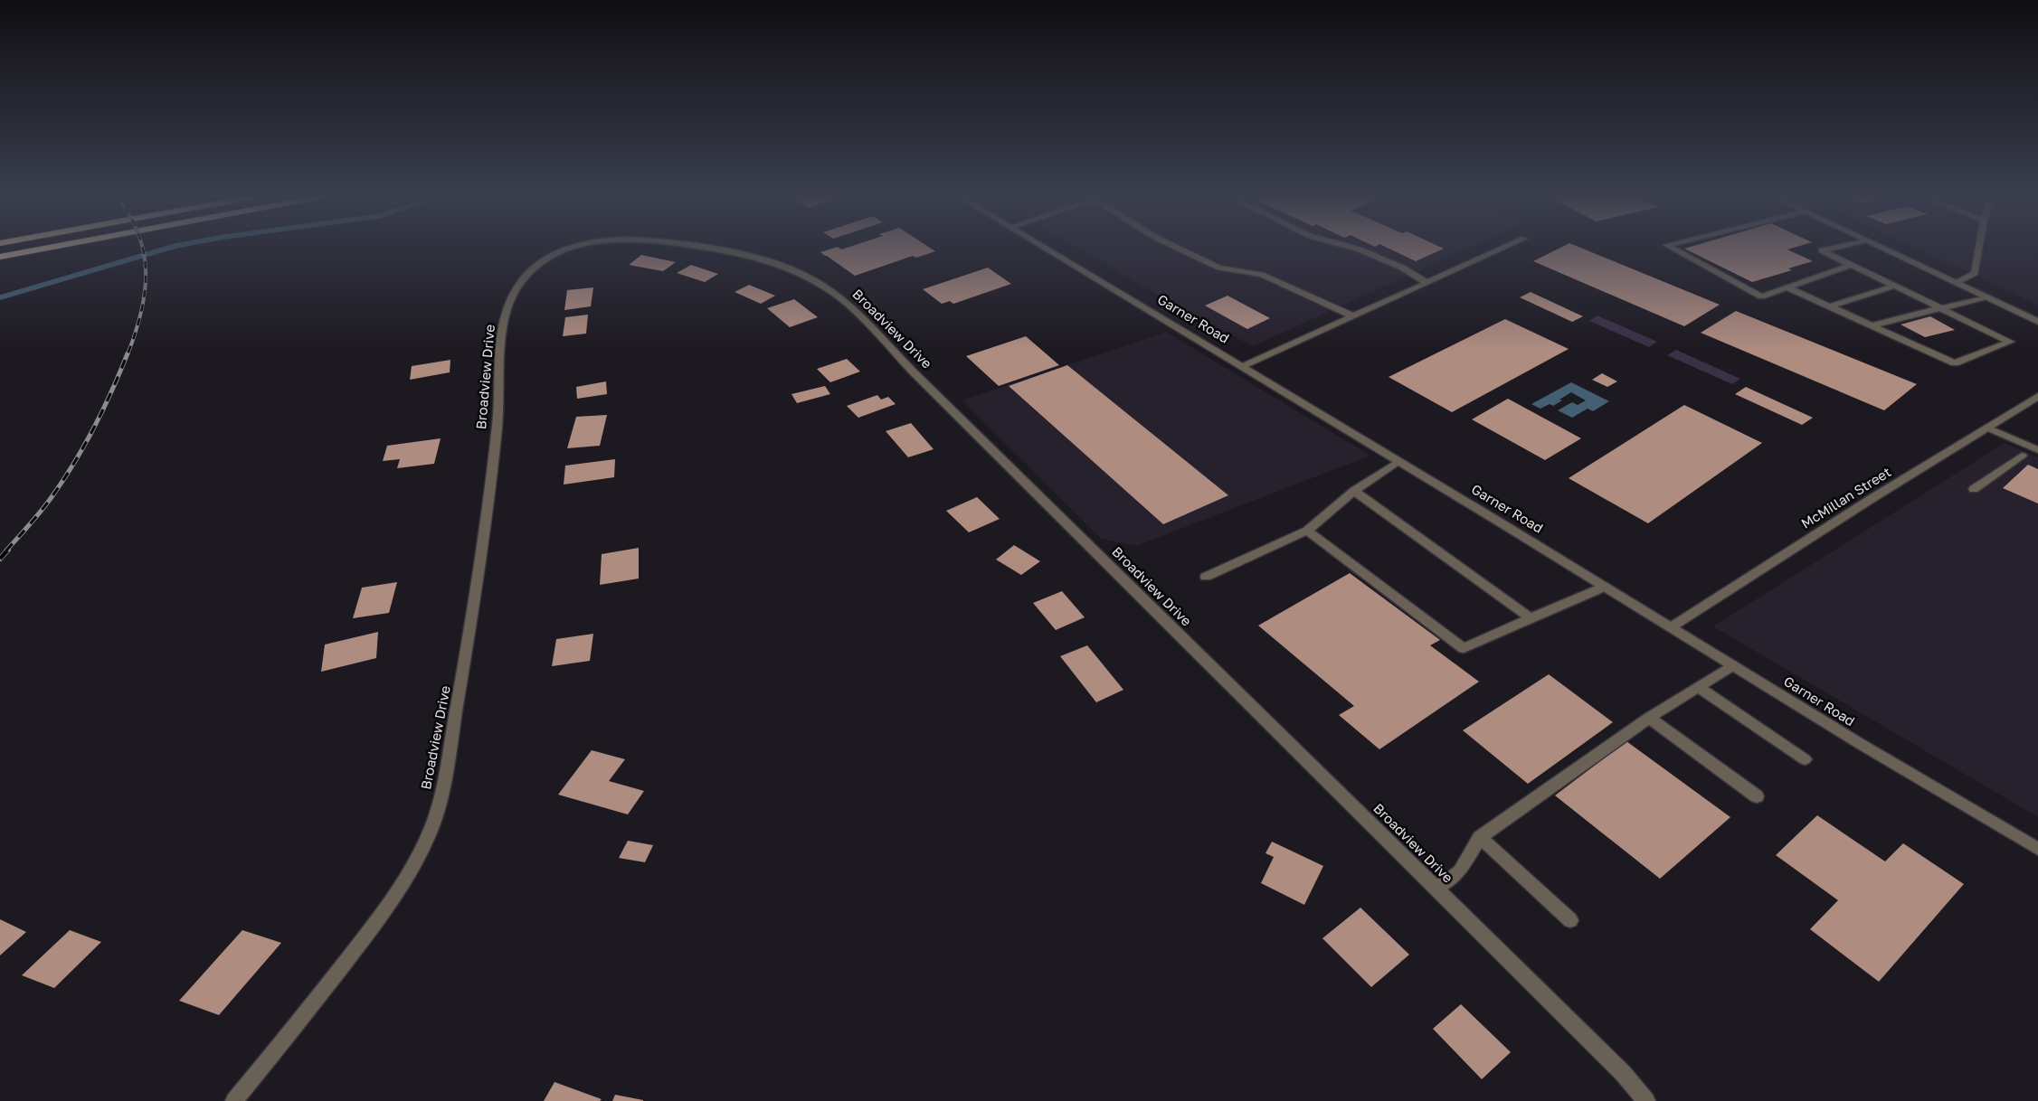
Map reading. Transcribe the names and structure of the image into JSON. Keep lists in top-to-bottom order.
{
  "streets": {
    "street": ["Garner Road", "Broadview Drive", "McMillan Street"]
  },
  "crossings": [
    ["Garner Road", "McMillan Street"]
  ]
}
